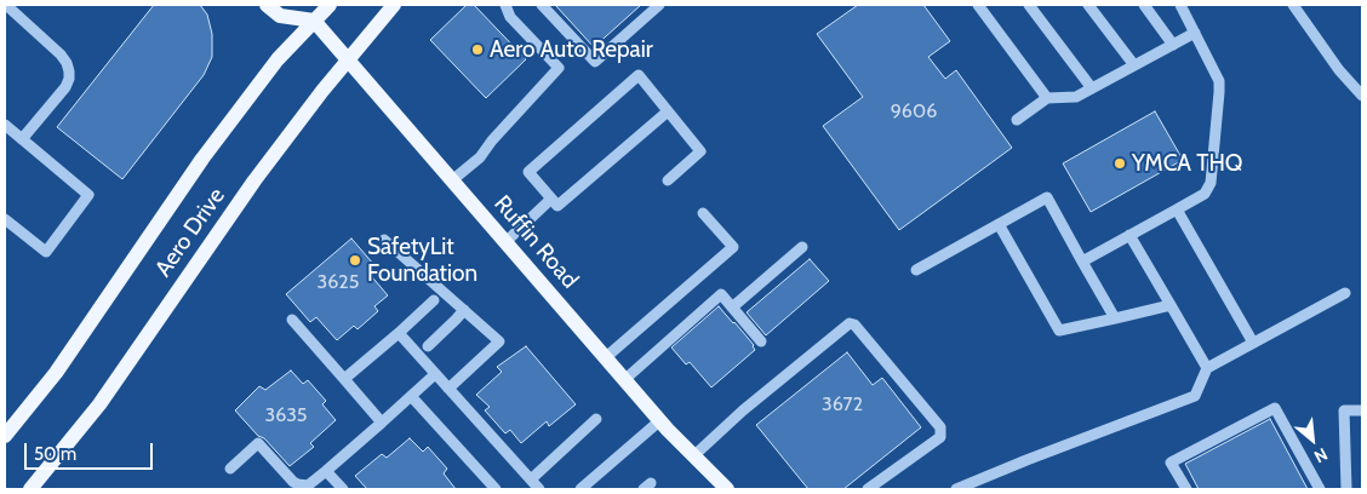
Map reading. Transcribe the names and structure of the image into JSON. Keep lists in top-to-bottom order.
{
  "streets": {
    "main road": ["Aero Drive", "Ruffin Road"]
  },
  "crossings": [
    ["Aero Drive", "Ruffin Road"]
  ],
  "places": ["Aero Auto Repair", "YMCA THQ", "SafetyLit Foundation"],
  "house_numbers": [
    "9606",
    "3625",
    "3672",
    "3635"
  ],
  "scale_bar": "50 m",
  "north": "bottom right"
}
